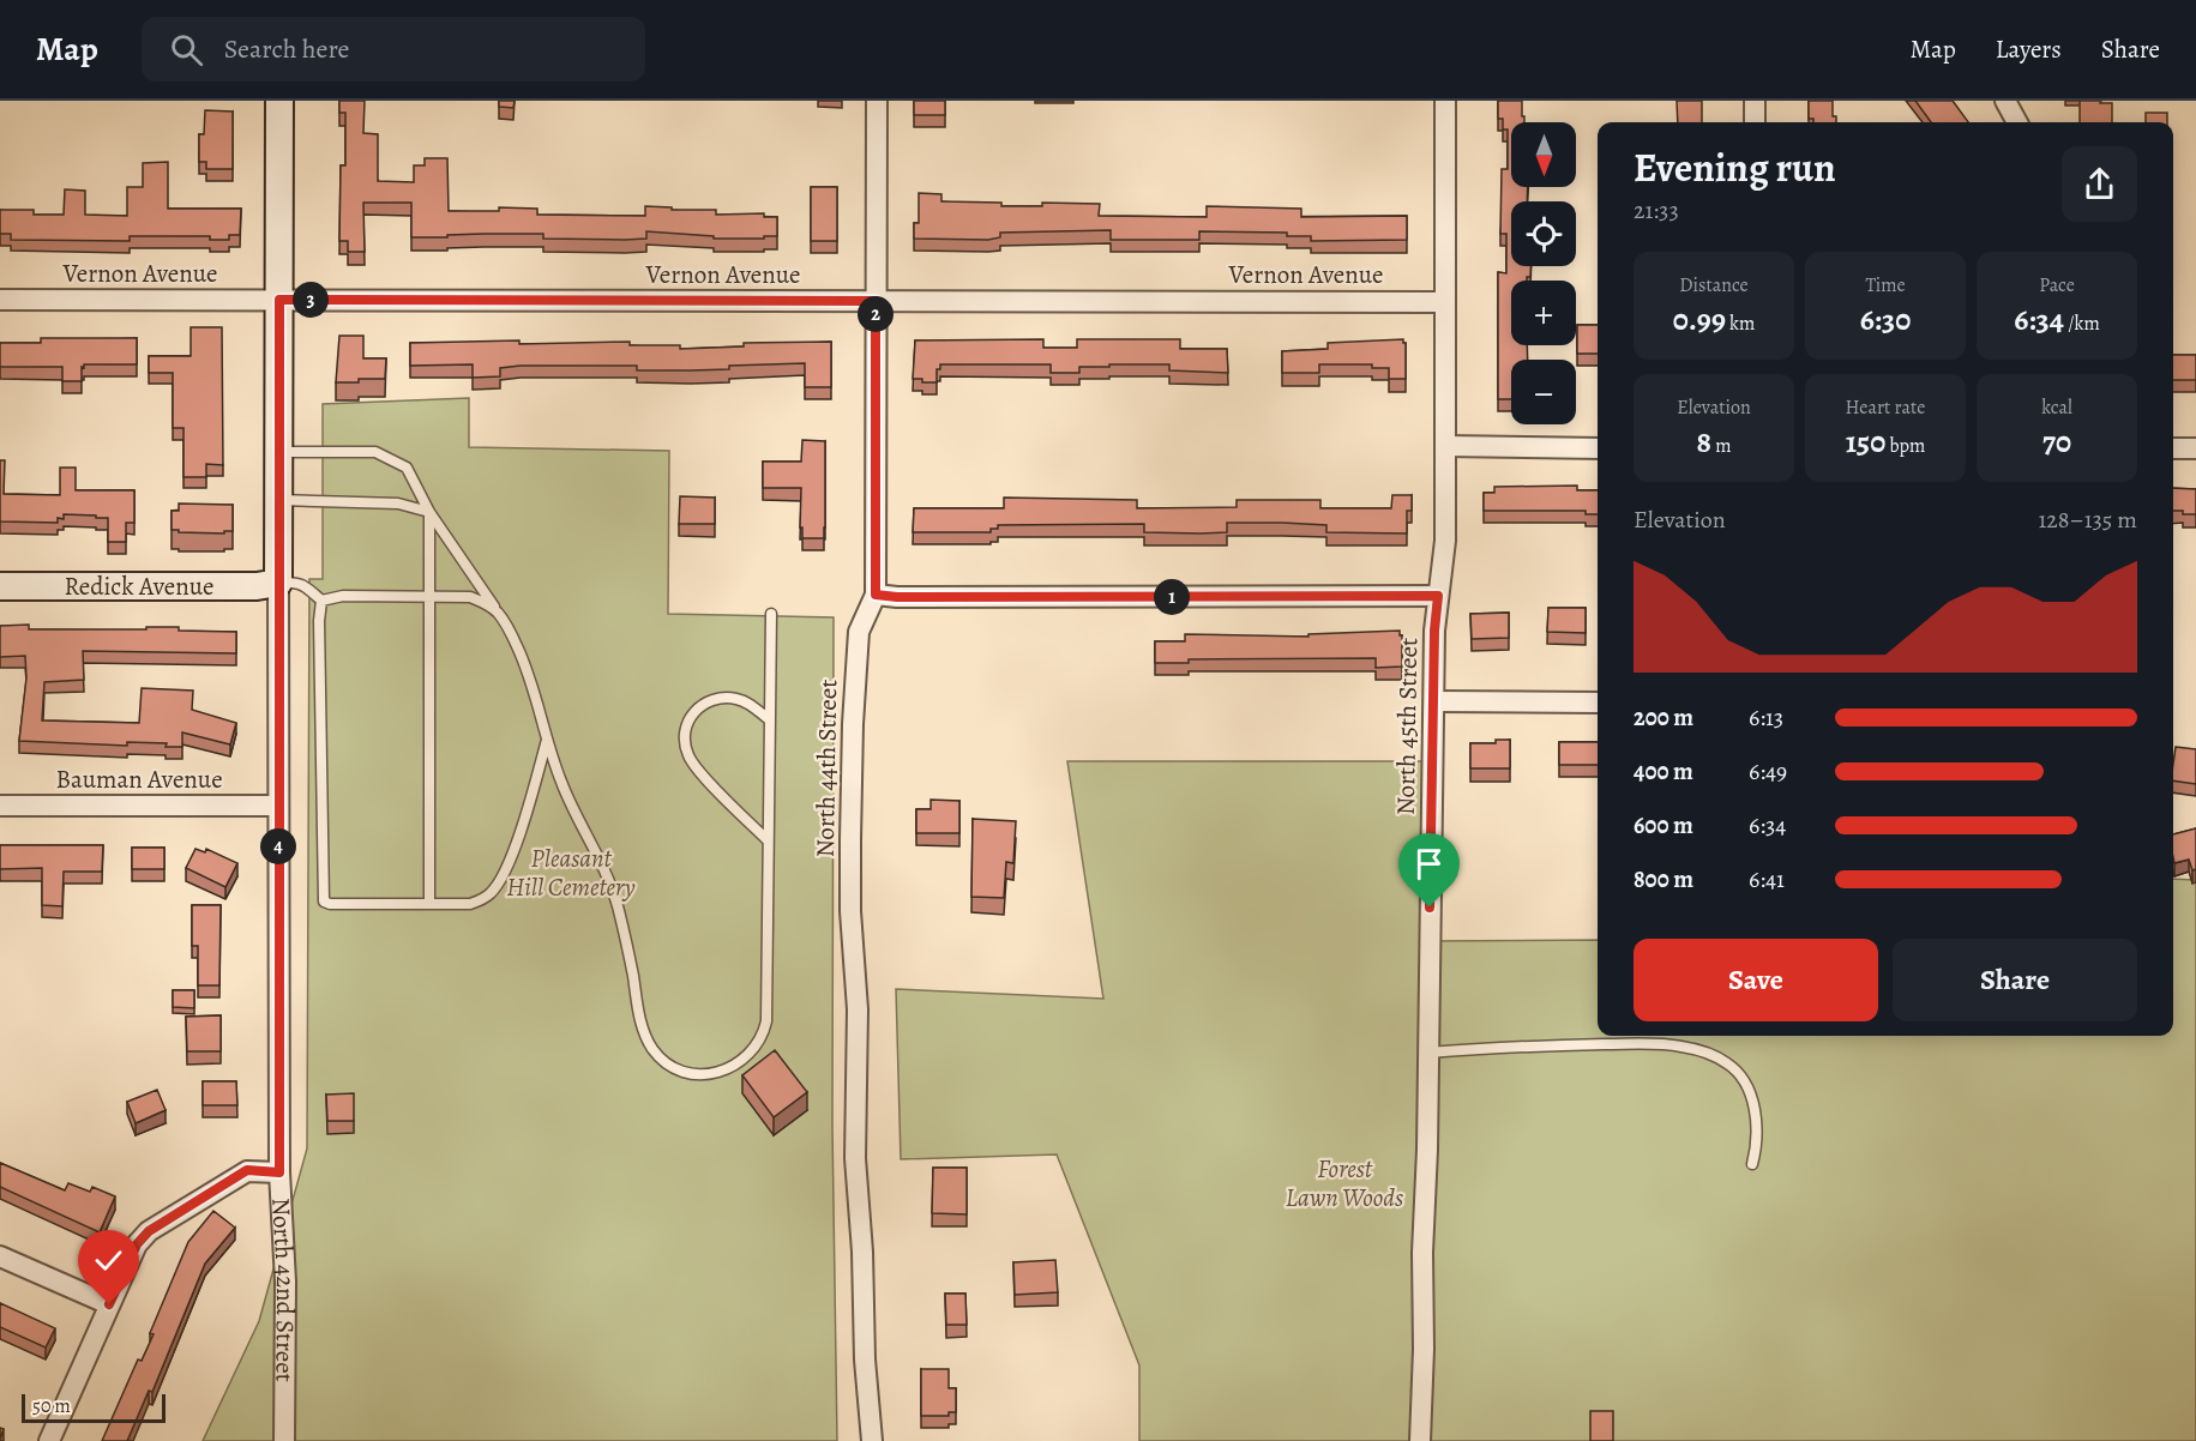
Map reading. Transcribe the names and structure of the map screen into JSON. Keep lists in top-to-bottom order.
{
  "streets": {
    "street": [
      "Vernon Avenue",
      "Redick Avenue",
      "North 45th Street",
      "North 44th Street",
      "Bauman Avenue",
      "North 42nd Street"
    ]
  },
  "crossings": [
    ["Vernon Avenue", "North 45th Street"],
    ["Vernon Avenue", "North 44th Street"],
    ["Vernon Avenue", "North 42nd Street"],
    ["Redick Avenue", "North 42nd Street"],
    ["Bauman Avenue", "North 42nd Street"]
  ],
  "parks": ["Pleasant Hill Cemetery", "Forest Lawn Woods"],
  "scale_bar": "50 m",
  "north": "bottom",
  "page": {
    "header": "Map",
    "search": "Search here",
    "nav": ["Map", "Layers", "Share"],
    "map_buttons": ["+", "−"],
    "heading": ["Evening run", "21:33"],
    "stats": [
      ["Distance", "0.99 km"],
      ["Time", "6:30"],
      ["Pace", "6:34 /km"],
      ["Elevation", "8 m"],
      ["Heart rate", "150 bpm"],
      ["kcal", "70"]
    ],
    "pins": [
      "3",
      "2",
      "1",
      "4"
    ],
    "chart": ["Elevation", "128–135 m"],
    "list": [
      {
        "name": "200 m",
        "note": "6:13"
      },
      {
        "name": "400 m",
        "note": "6:49"
      },
      {
        "name": "600 m",
        "note": "6:34"
      },
      {
        "name": "800 m",
        "note": "6:41"
      }
    ],
    "buttons": ["Save", "Share"],
    "scale": "50 m"
  }
}
